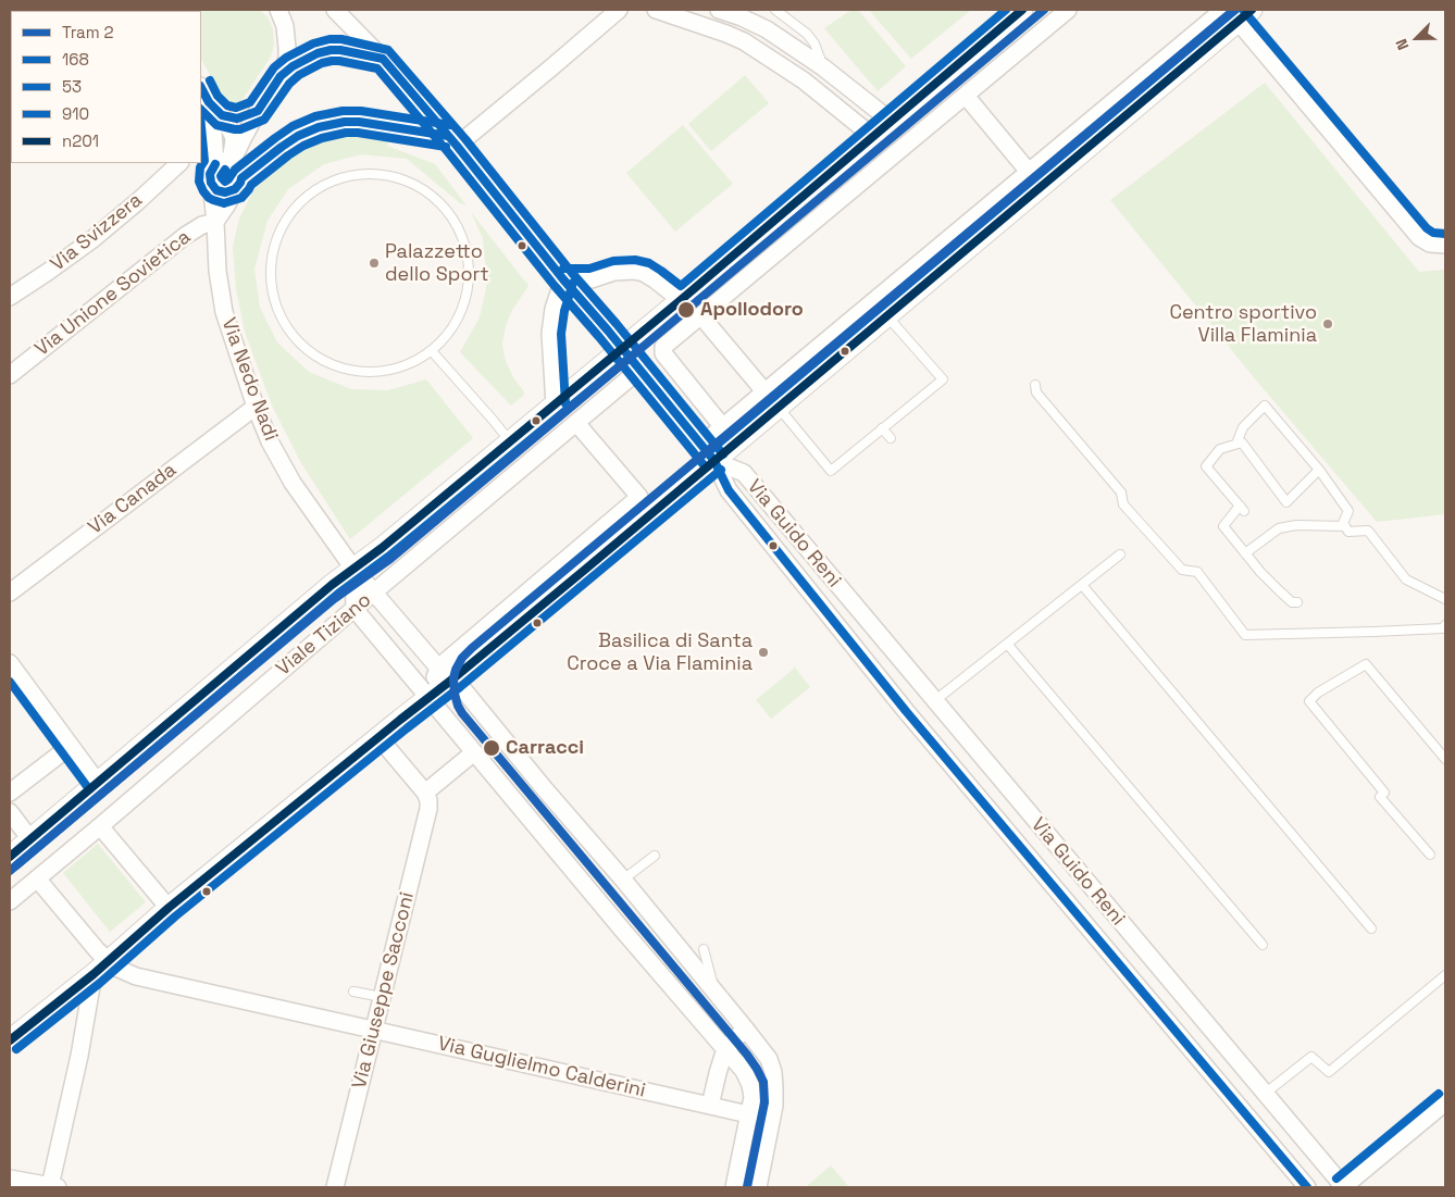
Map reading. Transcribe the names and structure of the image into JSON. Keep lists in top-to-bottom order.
{
  "streets": {
    "street": [
      "Via Svizzera",
      "Via Unione Sovietica",
      "Via Nedo Nadi",
      "Via Canada",
      "Via Guido Reni",
      "Viale Tiziano",
      "Via Giuseppe Sacconi",
      "Via Guglielmo Calderini"
    ]
  },
  "crossings": [
    ["Via Unione Sovietica", "Via Nedo Nadi"],
    ["Via Nedo Nadi", "Via Canada"],
    ["Via Nedo Nadi", "Viale Tiziano"],
    ["Via Giuseppe Sacconi", "Via Guglielmo Calderini"]
  ],
  "places": [
    "Palazzetto dello Sport",
    "Apollodoro",
    "Centro sportivo Villa Flaminia",
    "Basilica di Santa Croce a Via Flaminia",
    "Carracci"
  ],
  "lines": [
    "tram line 2",
    "transit line 910",
    "transit line n201",
    "transit line 168",
    "transit line 53"
  ],
  "legend": [
    "Tram 2",
    "168",
    "53",
    "910",
    "n201"
  ],
  "north": "bottom left"
}
